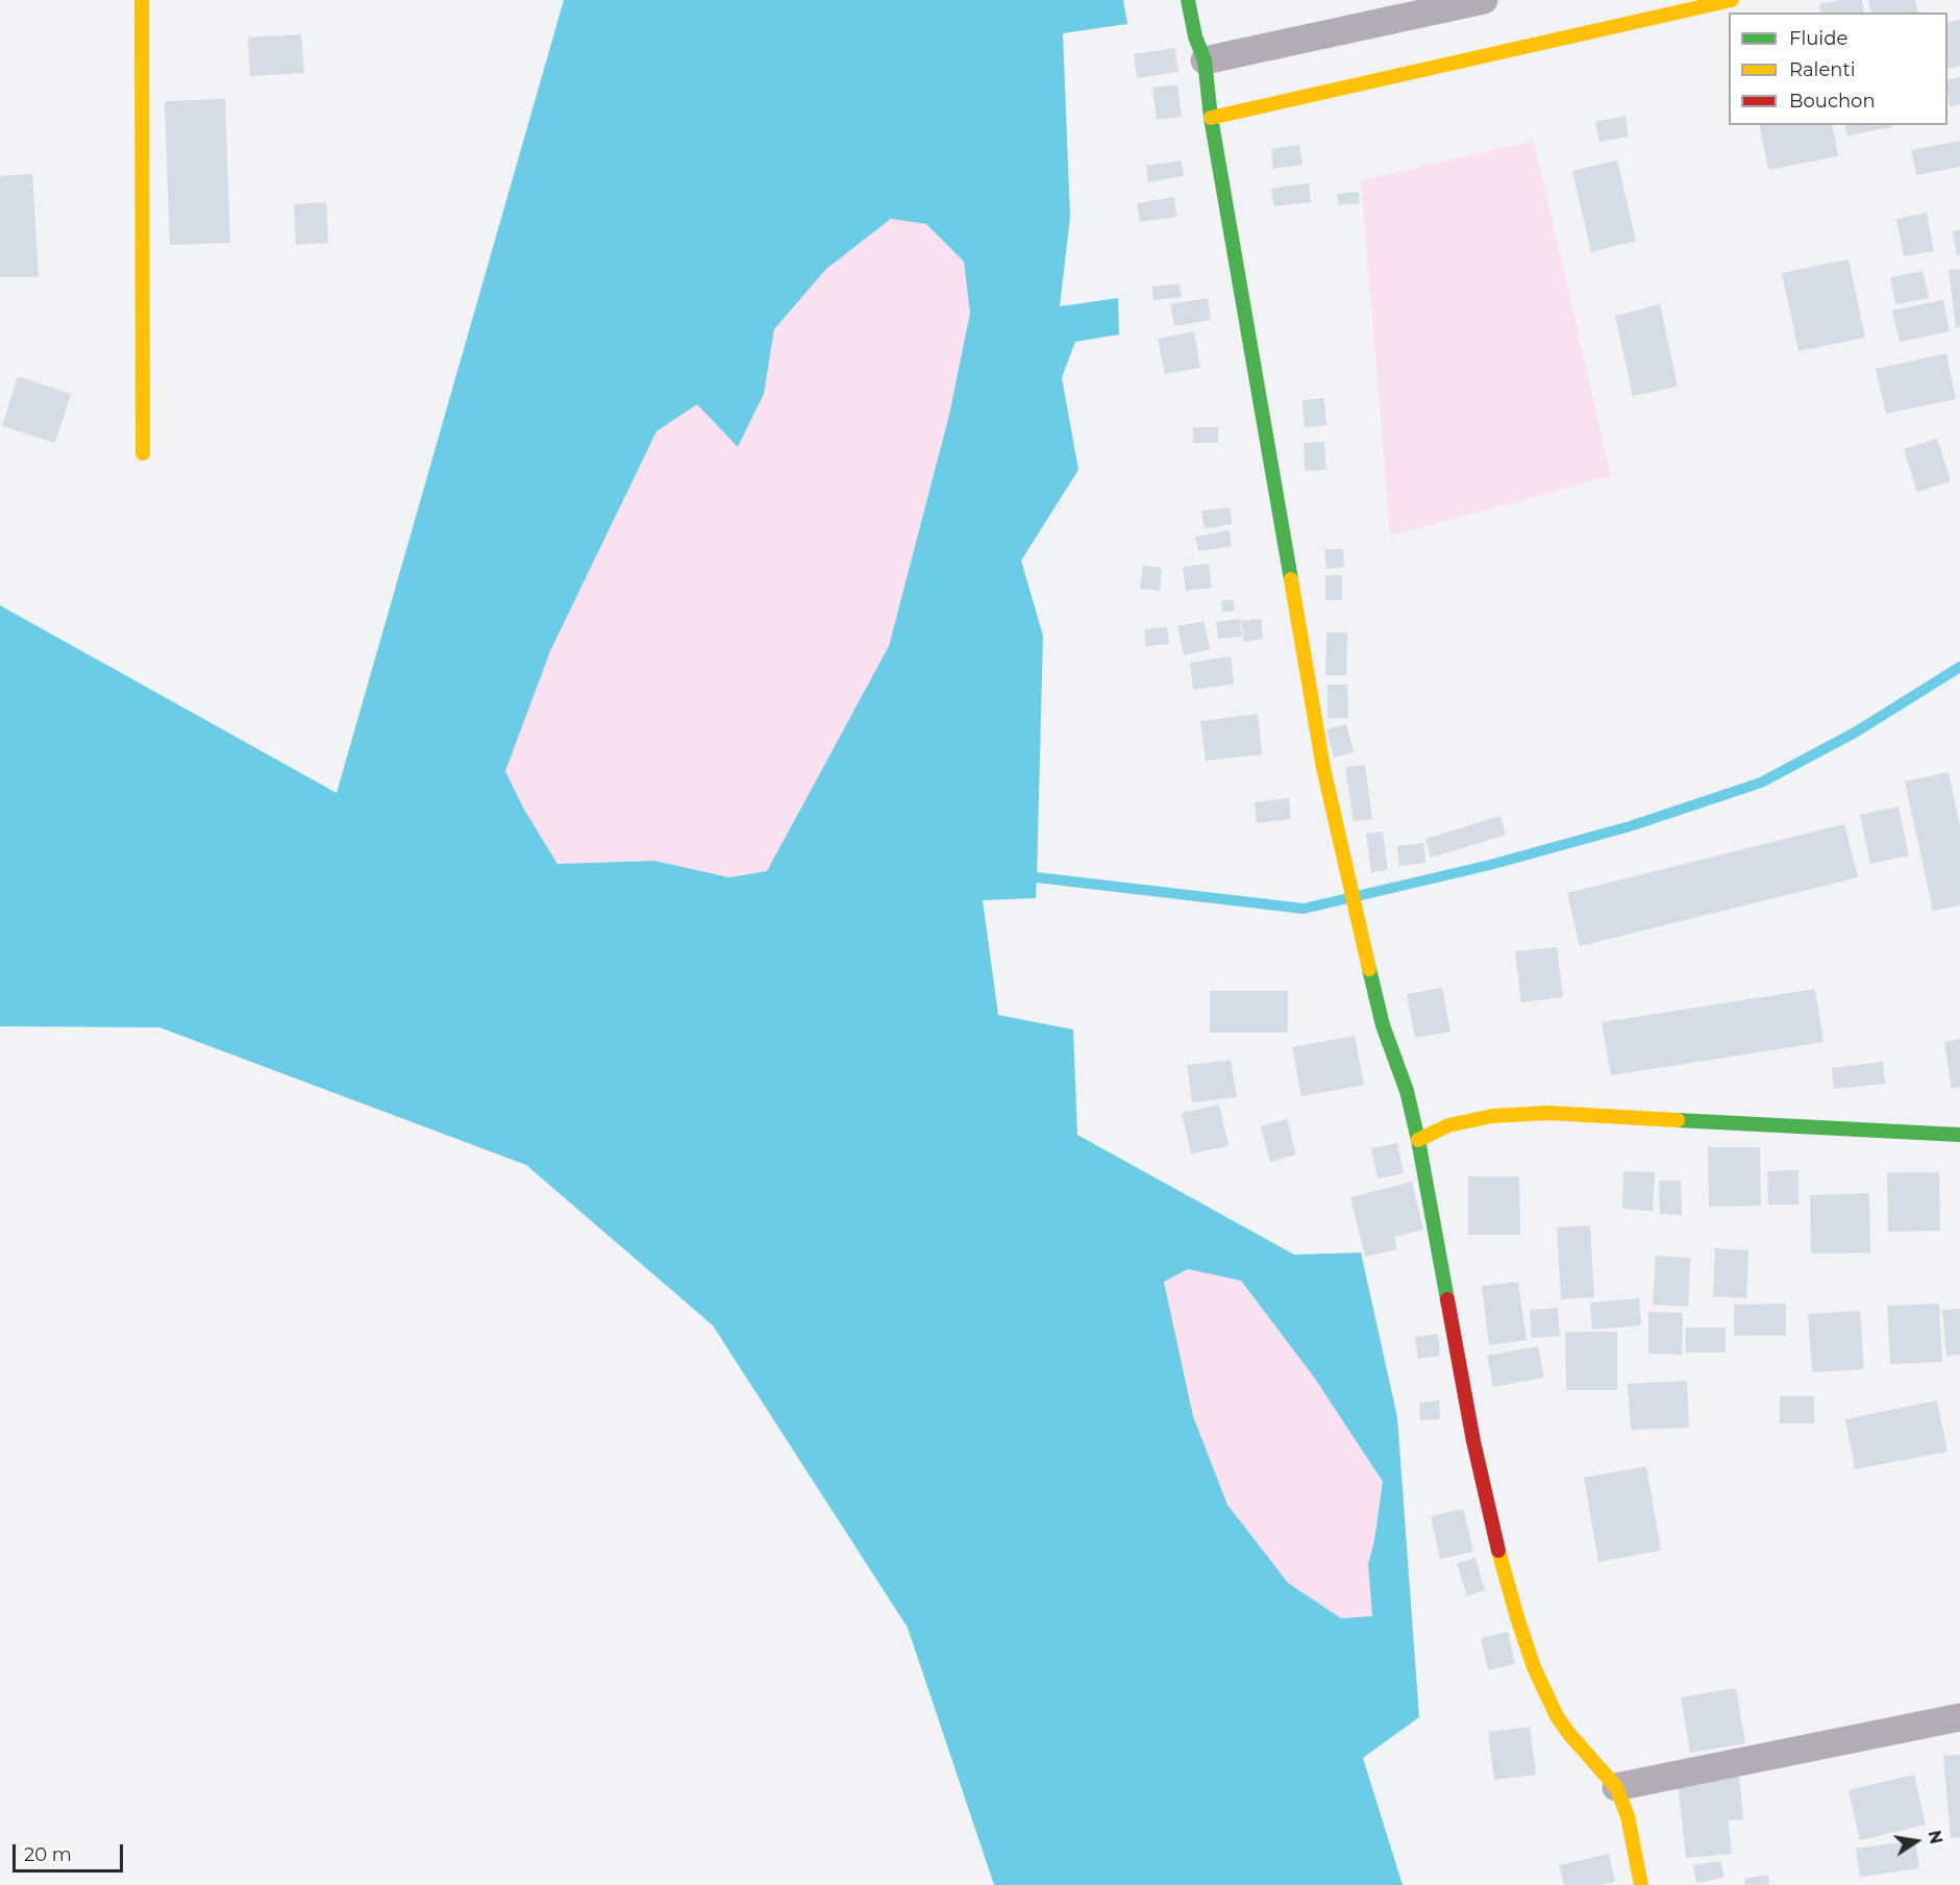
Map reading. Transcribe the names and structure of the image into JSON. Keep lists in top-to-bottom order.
{
  "legend": ["Fluide", "Ralenti", "Bouchon"],
  "scale_bar": "20 m",
  "north": "right"
}
